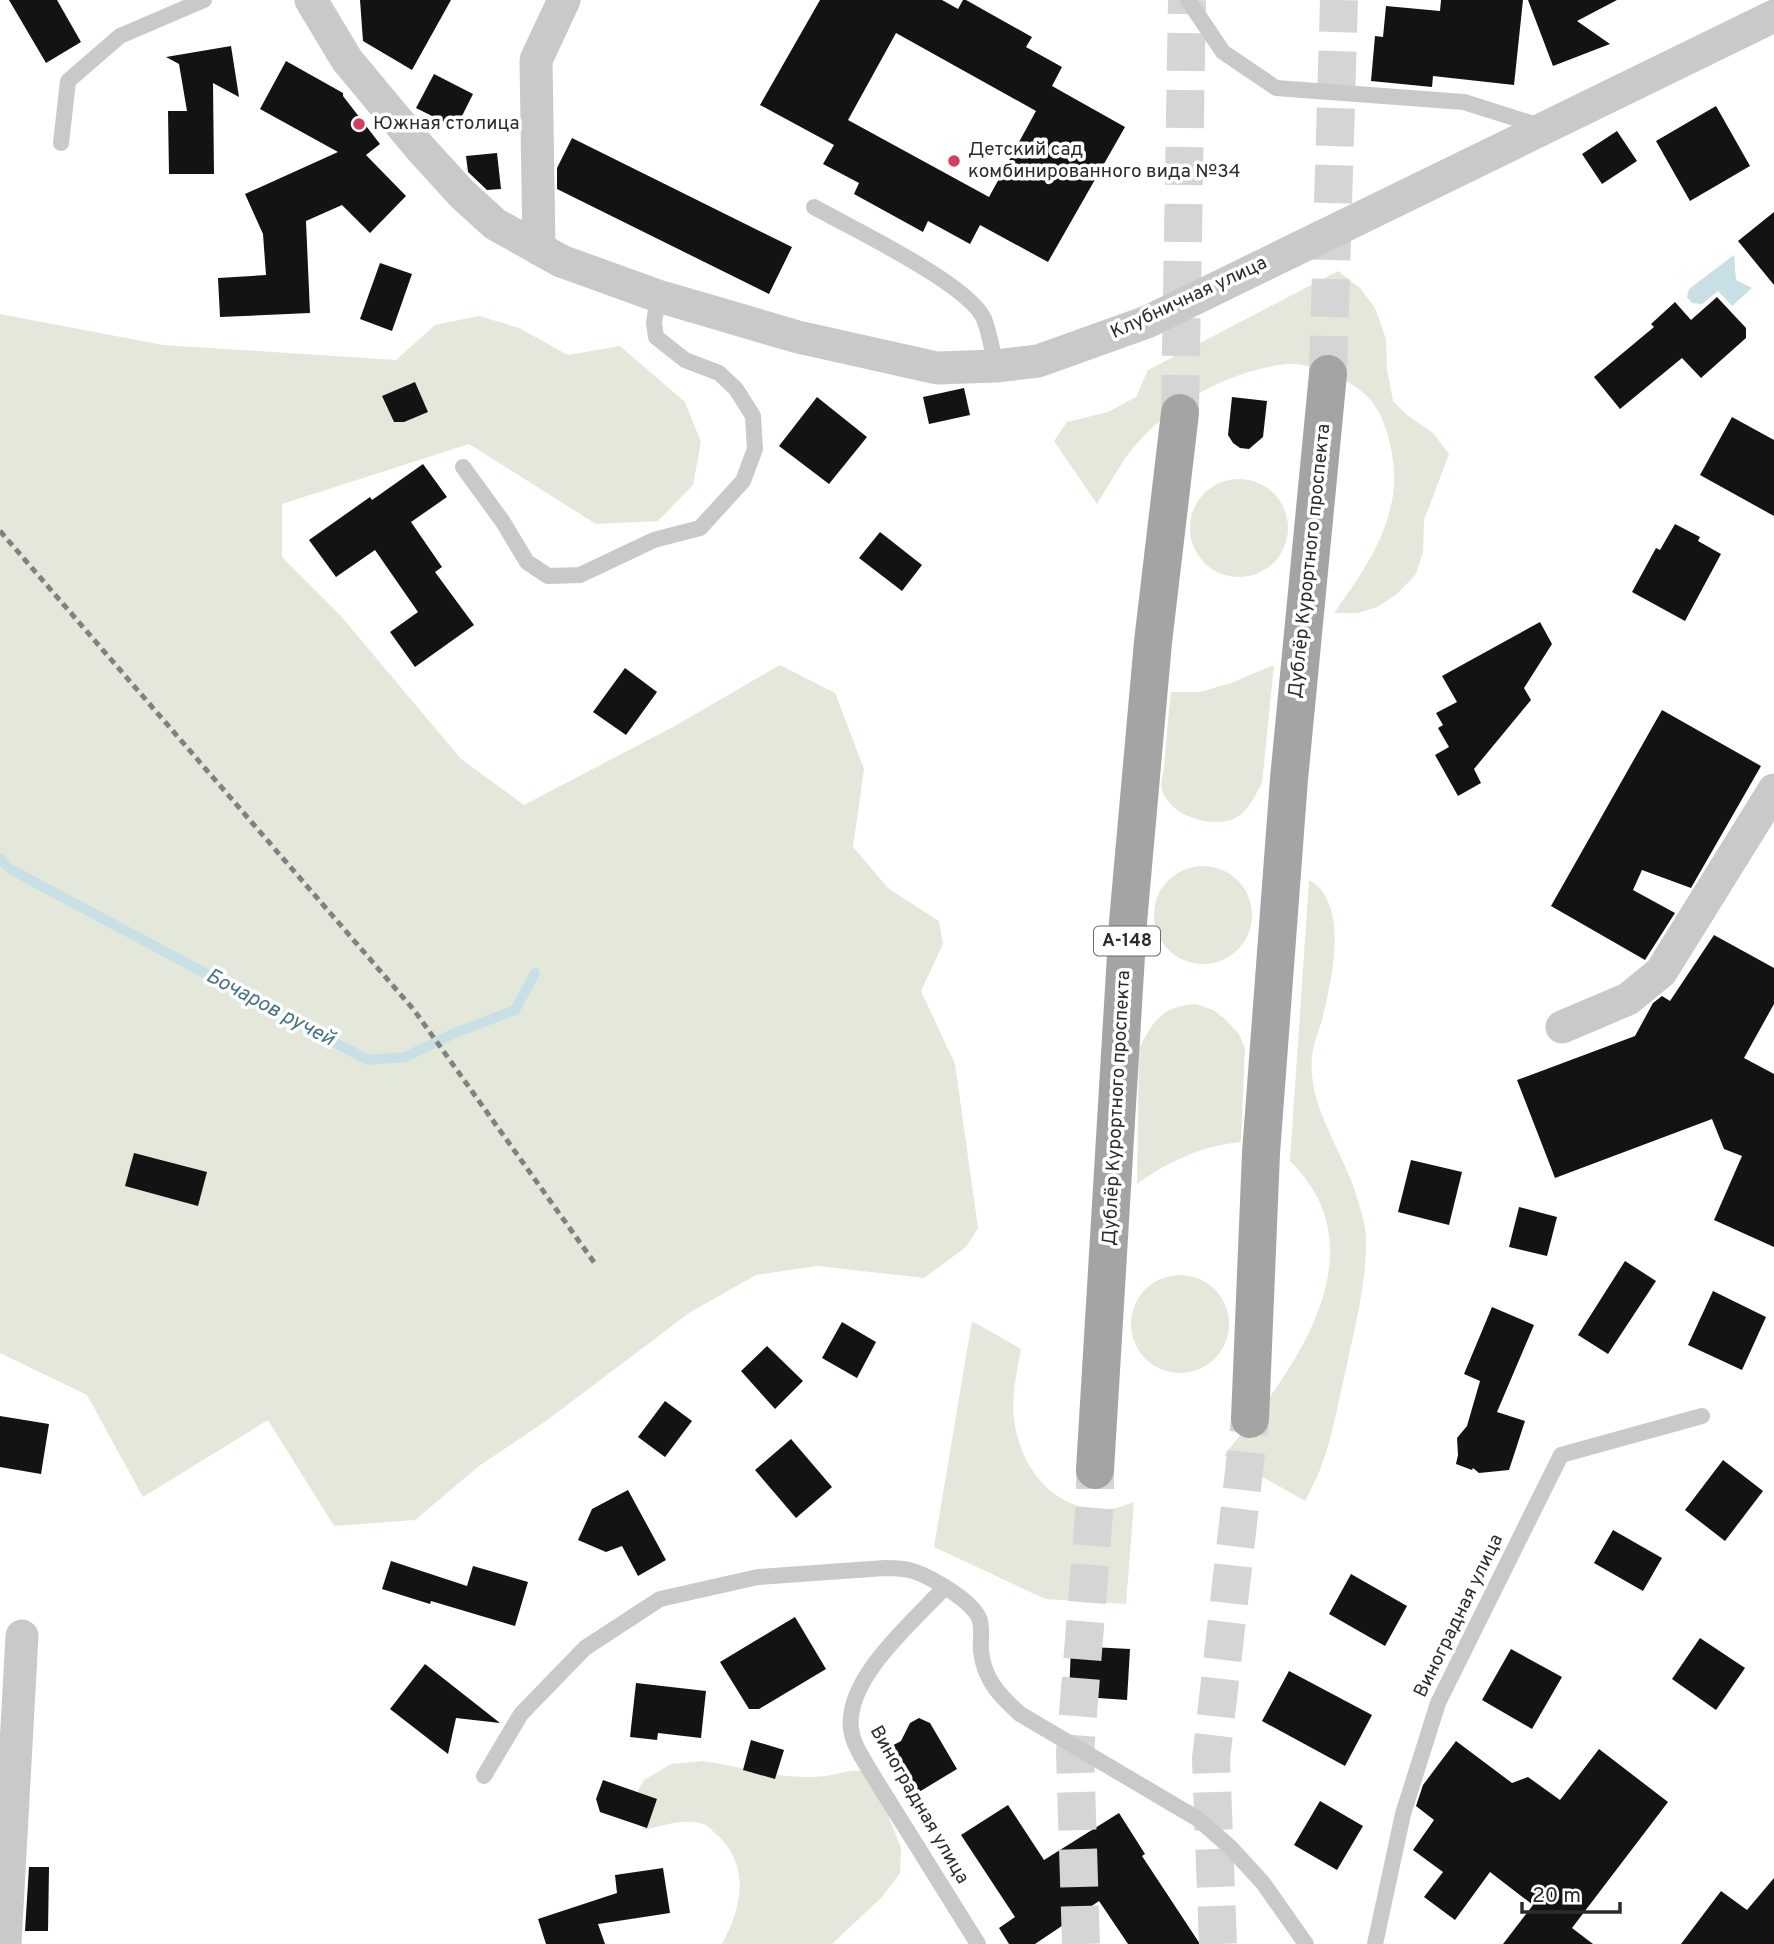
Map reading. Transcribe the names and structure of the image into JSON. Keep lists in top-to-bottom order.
{
  "streets": {
    "main road": ["Дублёр Курортного проспекта", "А-148"],
    "street": ["Клубничная улица"],
    "lane": ["Виноградная улица"]
  },
  "water": ["Бочаров ручей"],
  "places": ["Южная столица", "Детский сад комбинированного вида №34"],
  "scale_bar": "20 m"
}
